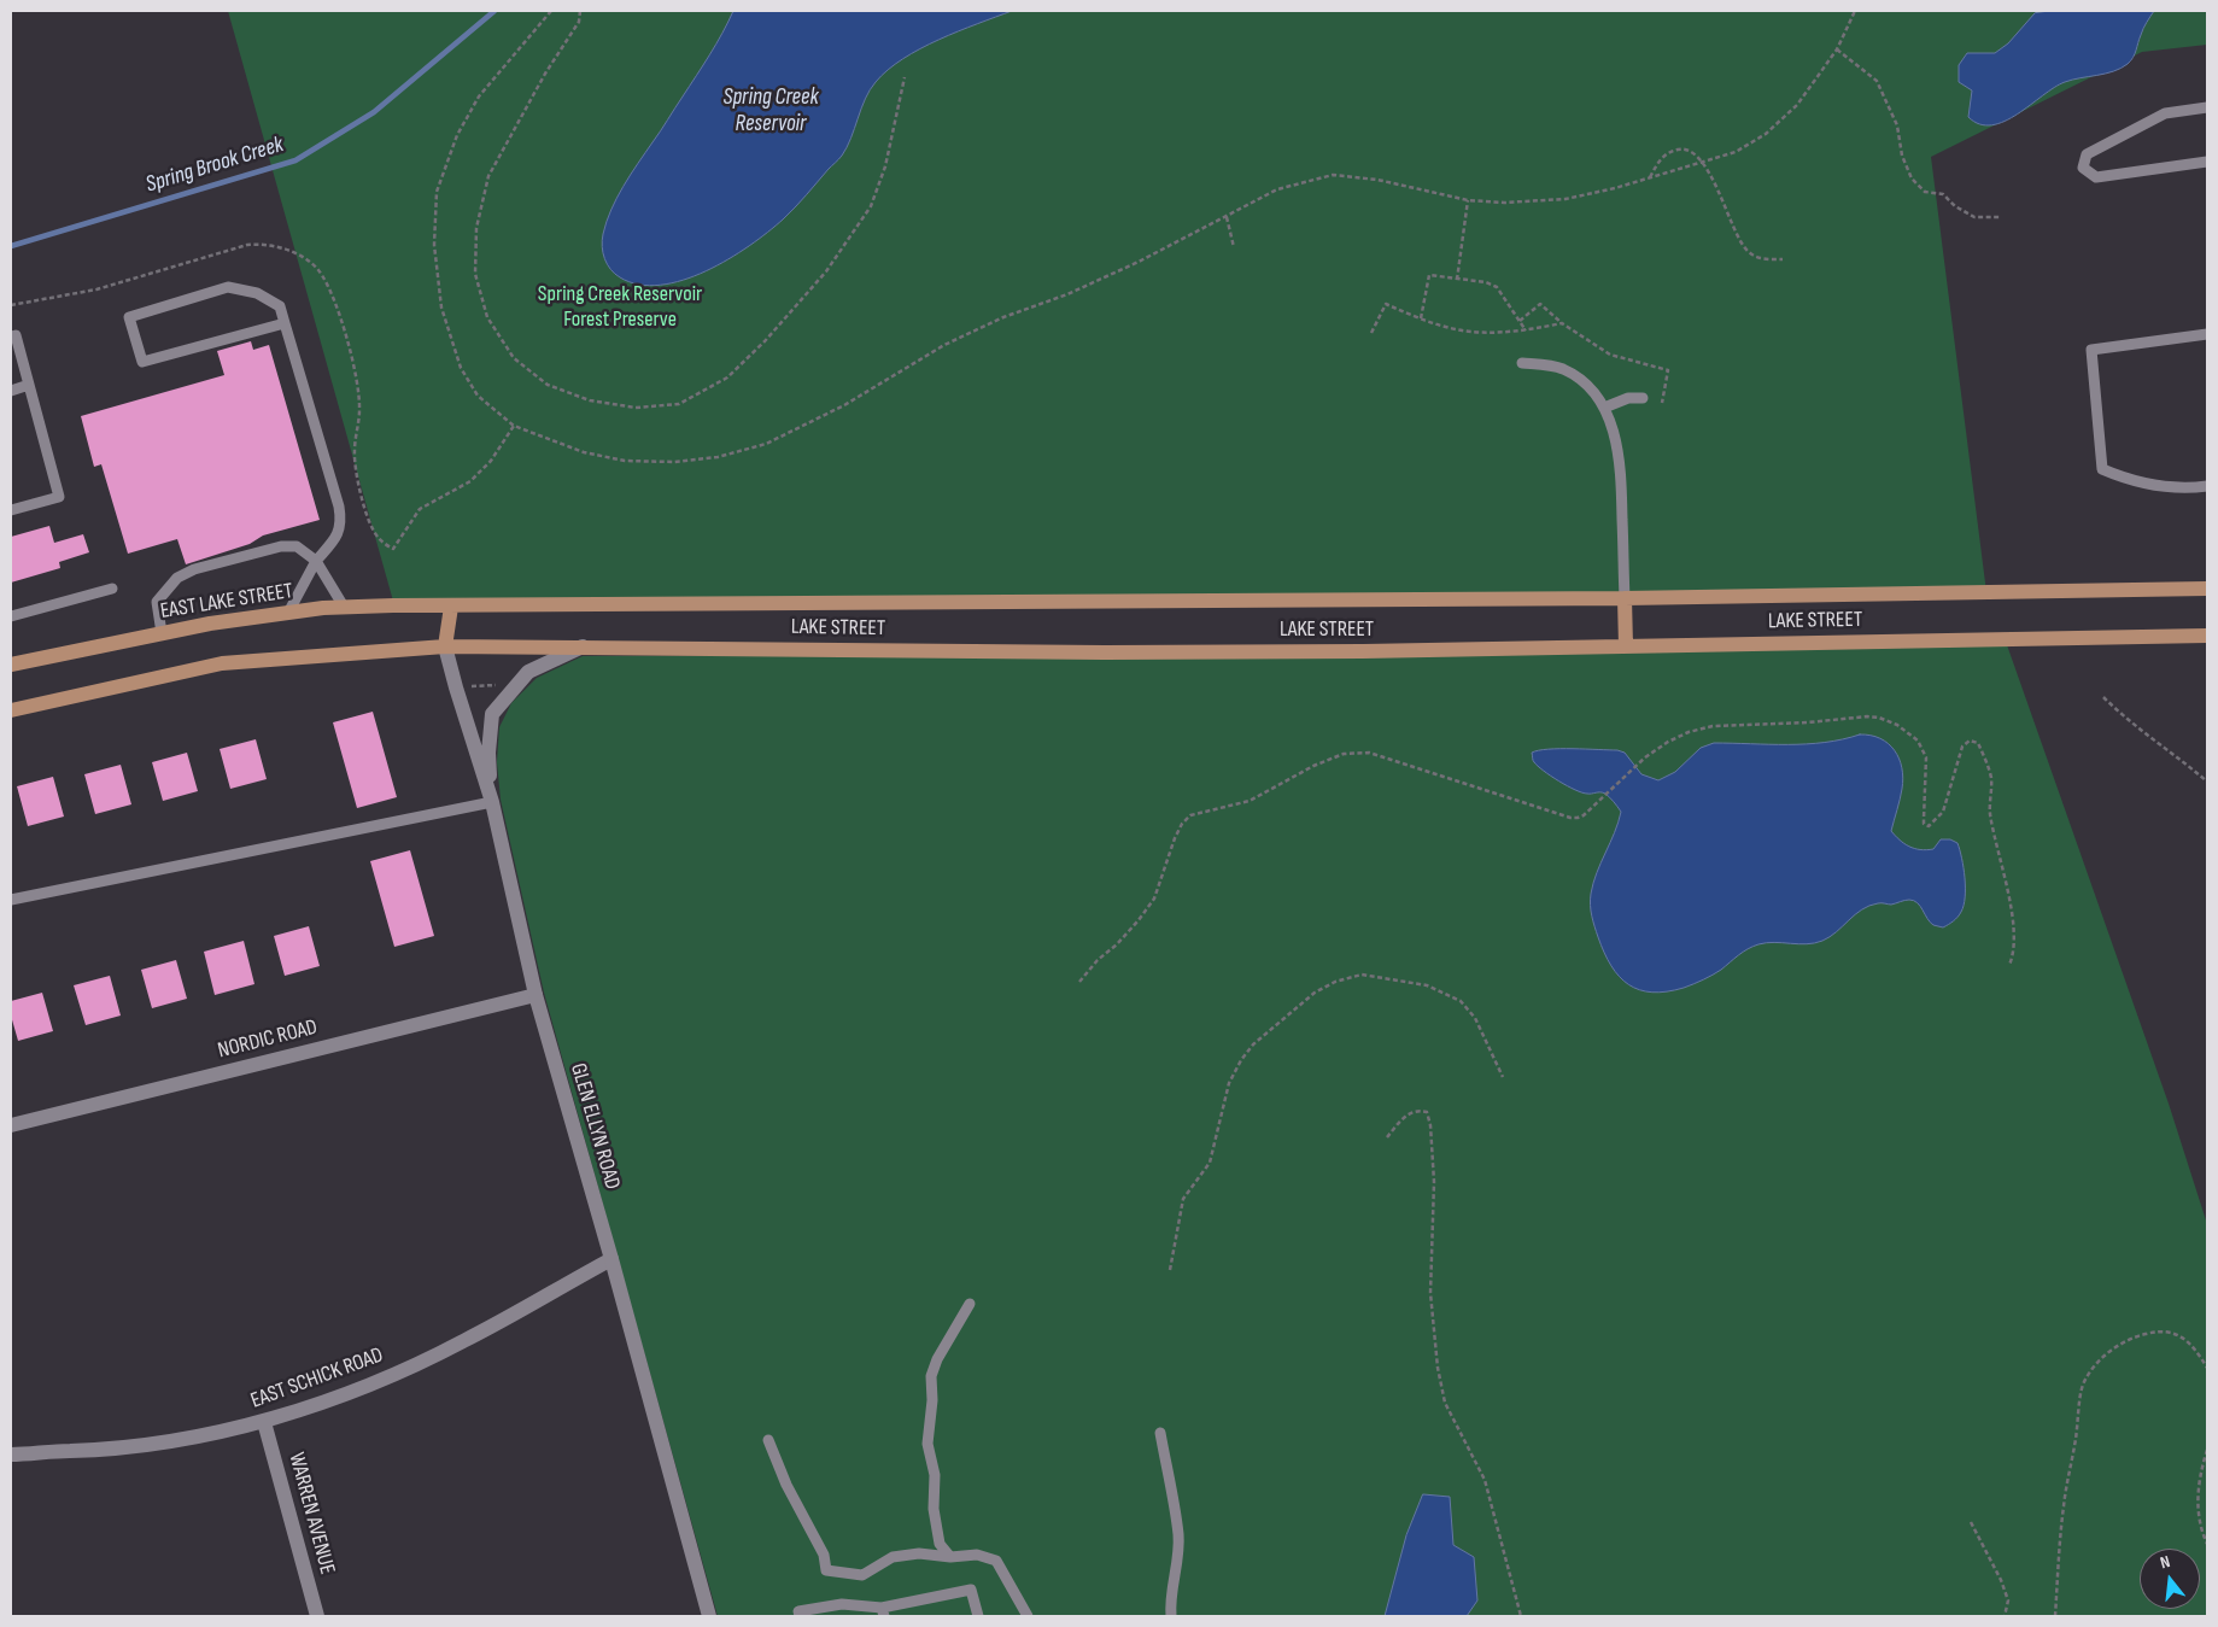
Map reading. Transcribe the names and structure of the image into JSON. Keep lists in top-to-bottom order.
{
  "streets": {
    "main road": ["EAST LAKE STREET", "LAKE STREET"],
    "street": [
      "NORDIC ROAD",
      "GLEN ELLYN ROAD",
      "EAST SCHICK ROAD",
      "WARREN AVENUE"
    ]
  },
  "crossings": [
    ["EAST LAKE STREET", "LAKE STREET"],
    ["LAKE STREET", "GLEN ELLYN ROAD"],
    ["NORDIC ROAD", "GLEN ELLYN ROAD"],
    ["GLEN ELLYN ROAD", "EAST SCHICK ROAD"],
    ["EAST SCHICK ROAD", "WARREN AVENUE"]
  ],
  "water": ["Spring Creek Reservoir", "Spring Brook Creek"],
  "parks": ["Spring Creek Reservoir Forest Preserve"],
  "north": "top"
}
